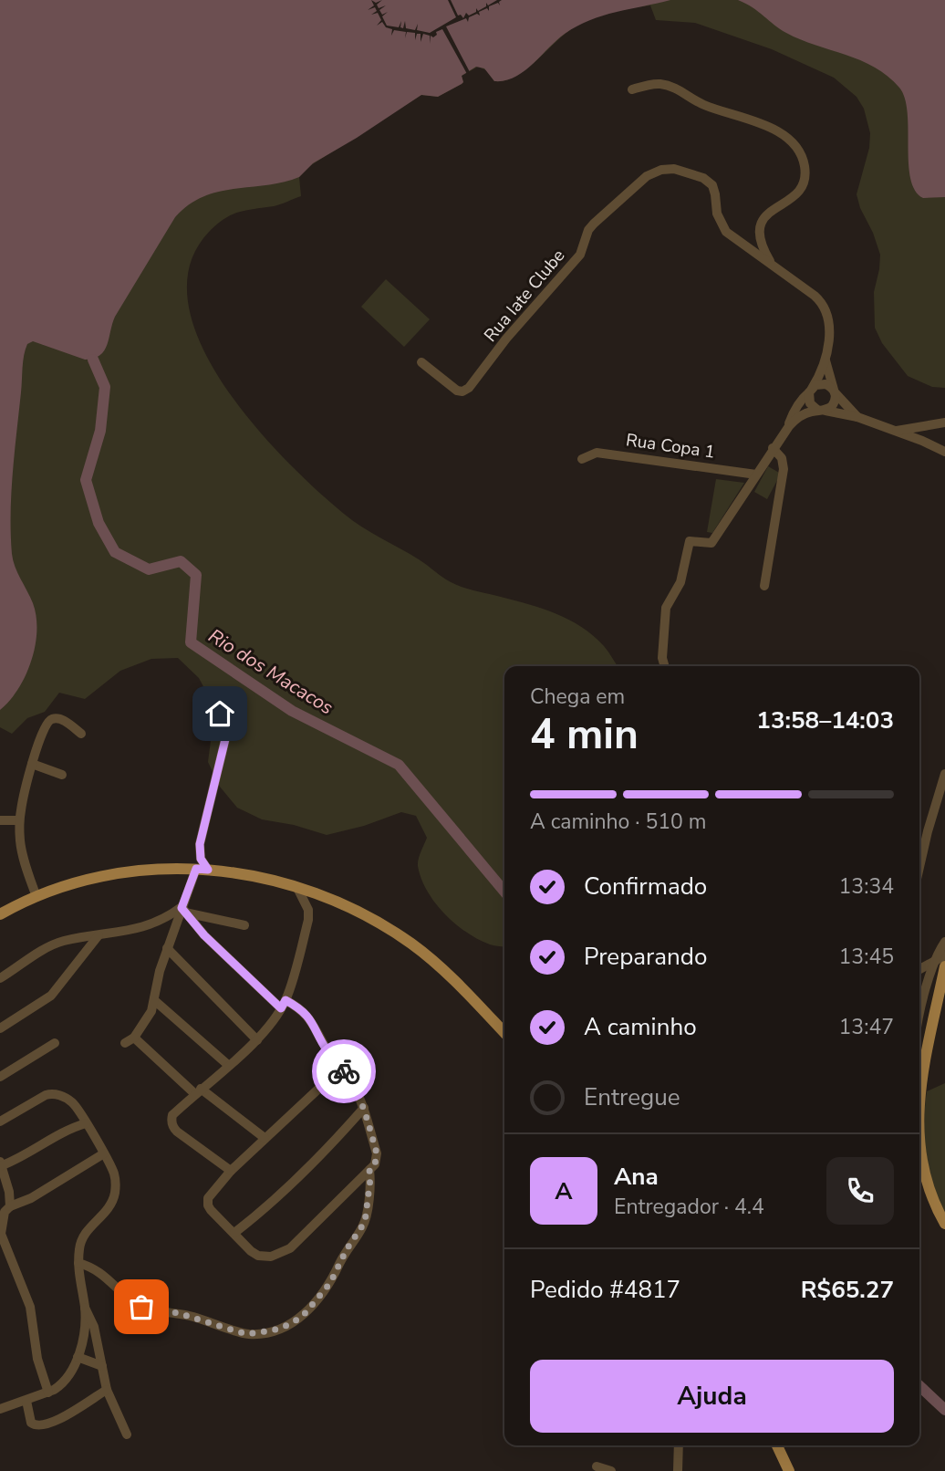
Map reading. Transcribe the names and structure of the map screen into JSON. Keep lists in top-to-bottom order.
{
  "streets": {
    "street": ["Rua Iate Clube", "Rua Copa 1"]
  },
  "water": ["Rio dos Macacos"],
  "page": {
    "heading": ["4 min", "Chega em", "13:58–14:03"],
    "panel": [
      "Ana",
      "Entregador · 4.4",
      "Pedido #4817",
      "R$65.27"
    ],
    "bar": "A caminho · 510 m",
    "list": [
      ["Confirmado", "13:34"],
      ["Preparando", "13:45"],
      ["A caminho", "13:47"],
      "Entregue"
    ],
    "round": "A",
    "buttons": "Ajuda"
  }
}
